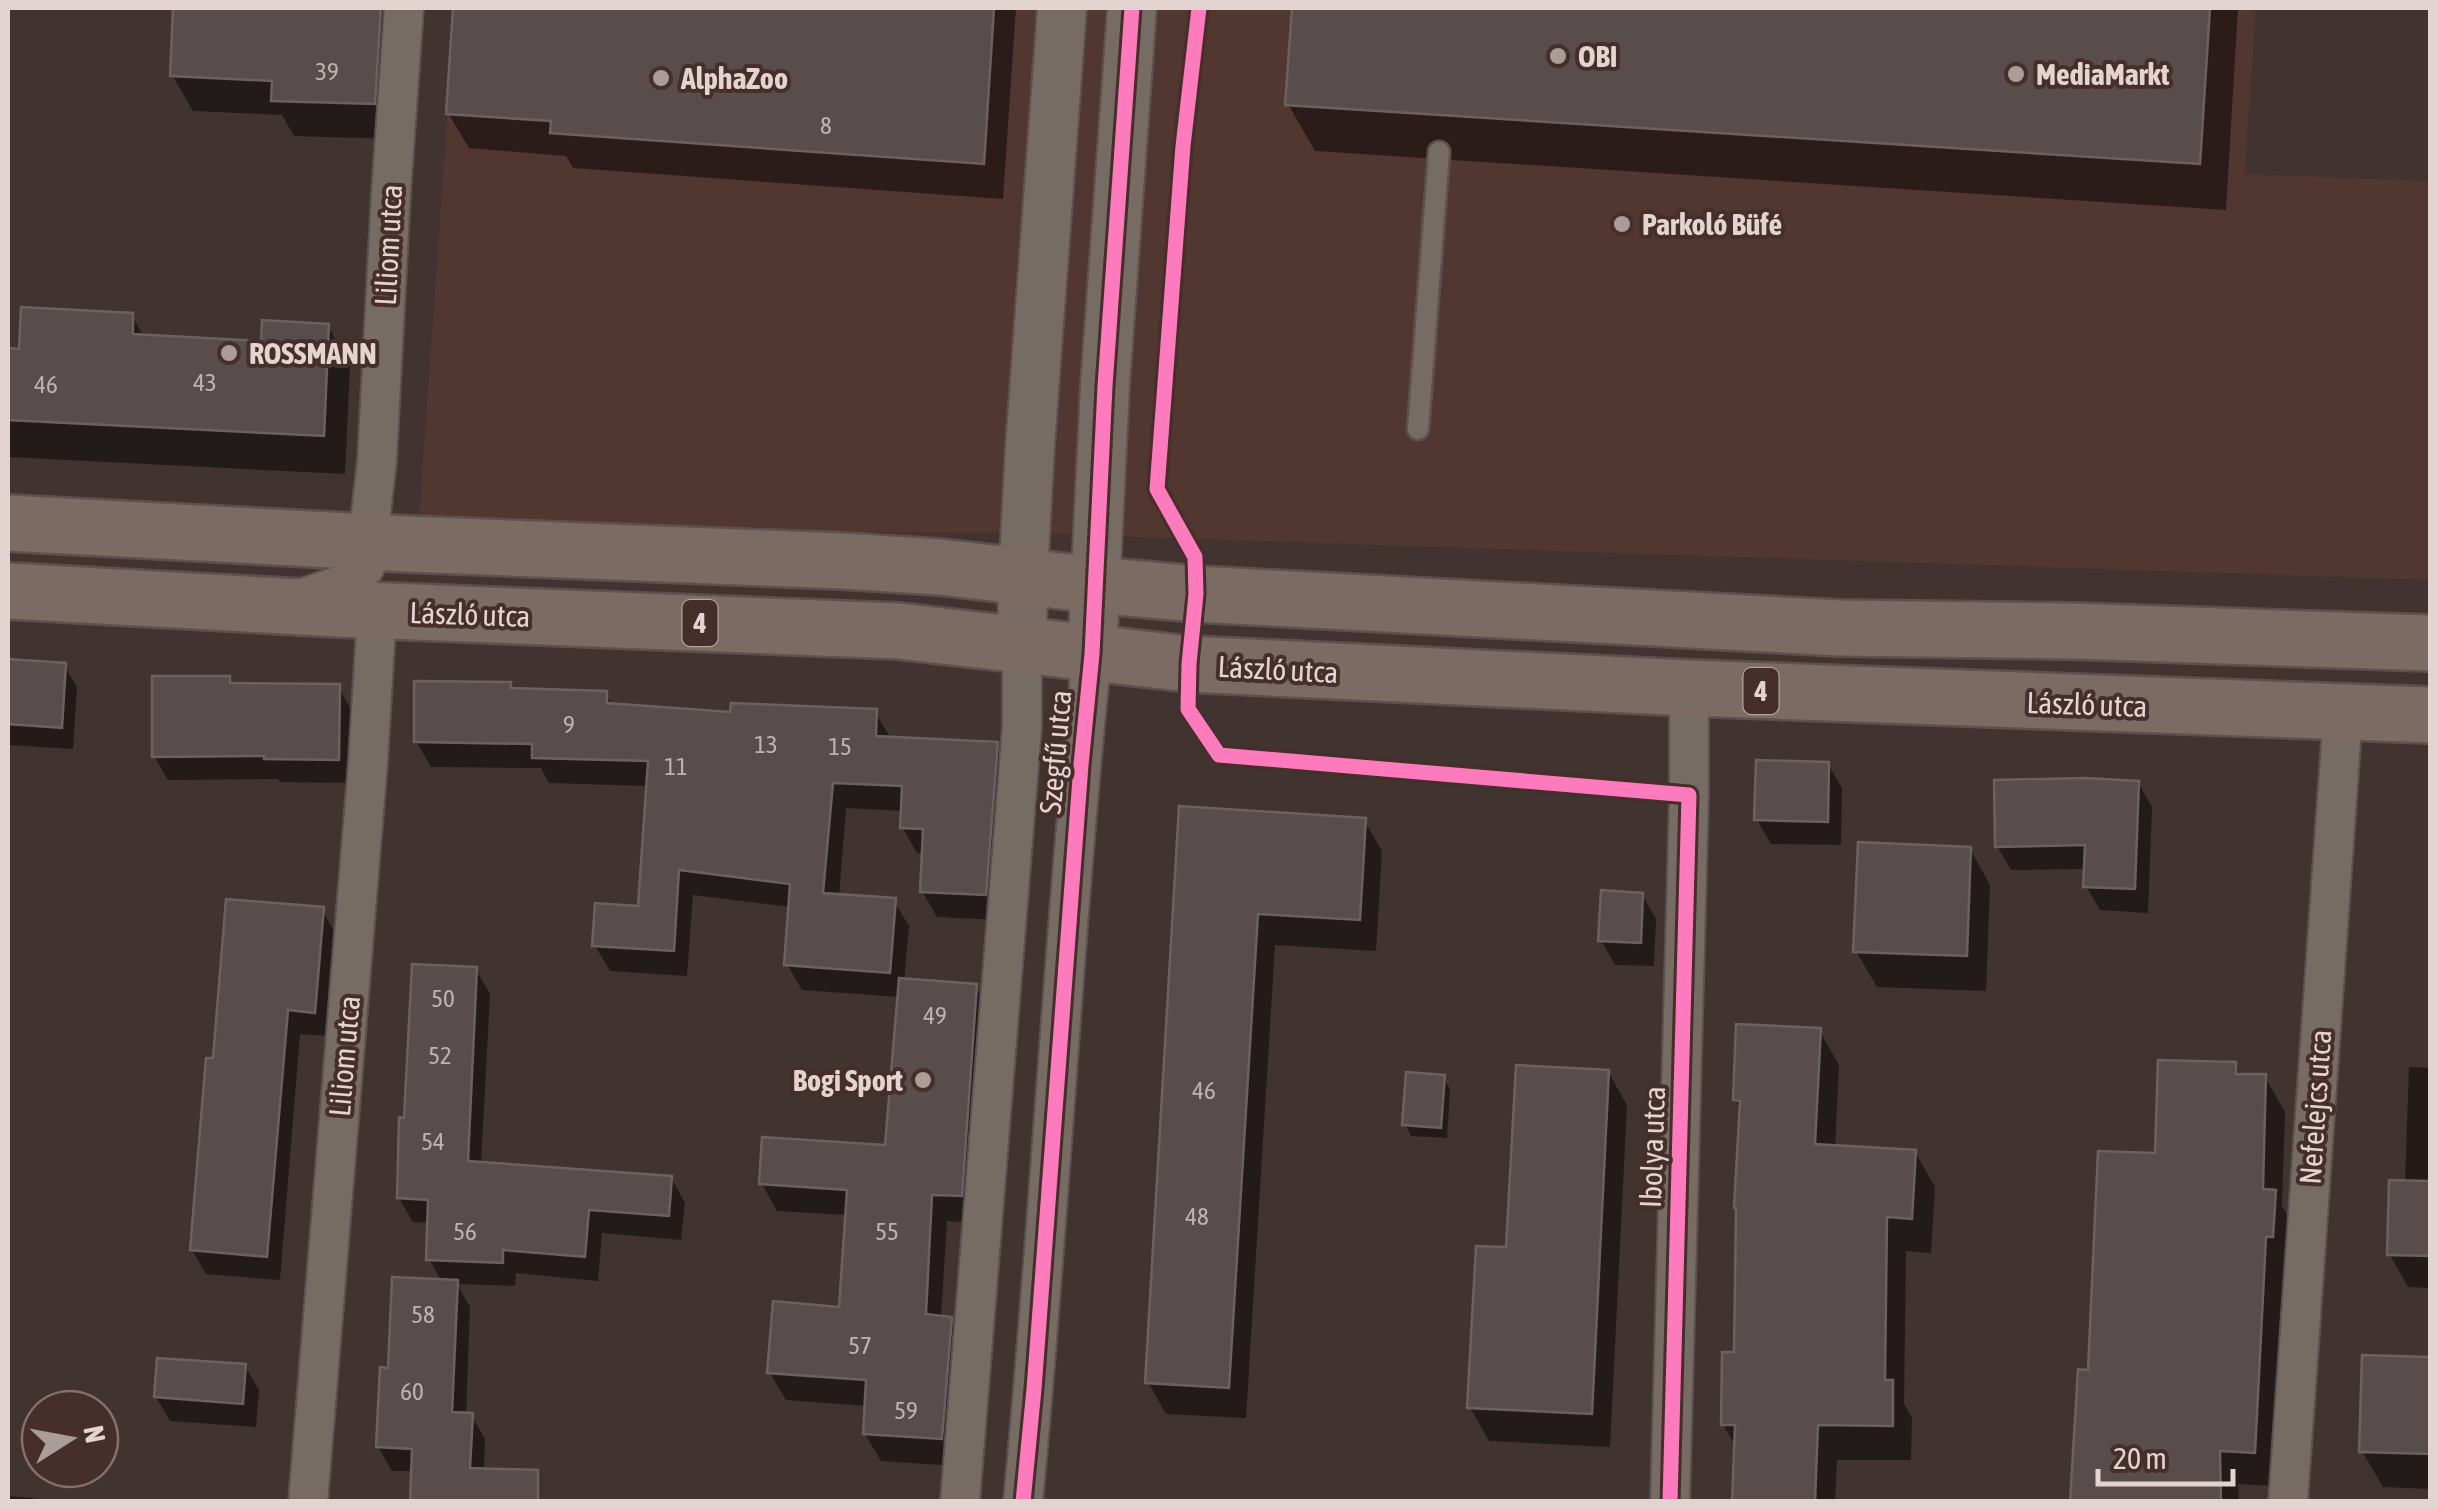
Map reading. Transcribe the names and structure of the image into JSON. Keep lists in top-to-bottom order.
{
  "streets": {
    "main road": ["László utca", "4"],
    "street": [
      "Liliom utca",
      "Szegfű utca",
      "Nefelejcs utca",
      "Ibolya utca"
    ]
  },
  "crossings": [
    ["Liliom utca", "László utca"],
    ["Liliom utca", "4"],
    ["László utca", "Szegfű utca"],
    ["László utca", "Nefelejcs utca"],
    ["László utca", "Ibolya utca"],
    ["4", "Szegfű utca"]
  ],
  "places": [
    "OBI",
    "MediaMarkt",
    "AlphaZoo",
    "Parkoló Büfé",
    "ROSSMANN",
    "Bogi Sport"
  ],
  "house_numbers": [
    "39",
    "8",
    "43",
    "46",
    "9",
    "13",
    "15",
    "11",
    "50",
    "49",
    "52",
    "46",
    "54",
    "48",
    "56",
    "55",
    "58",
    "57",
    "60",
    "59"
  ],
  "scale_bar": "20 m",
  "north": "right"
}
